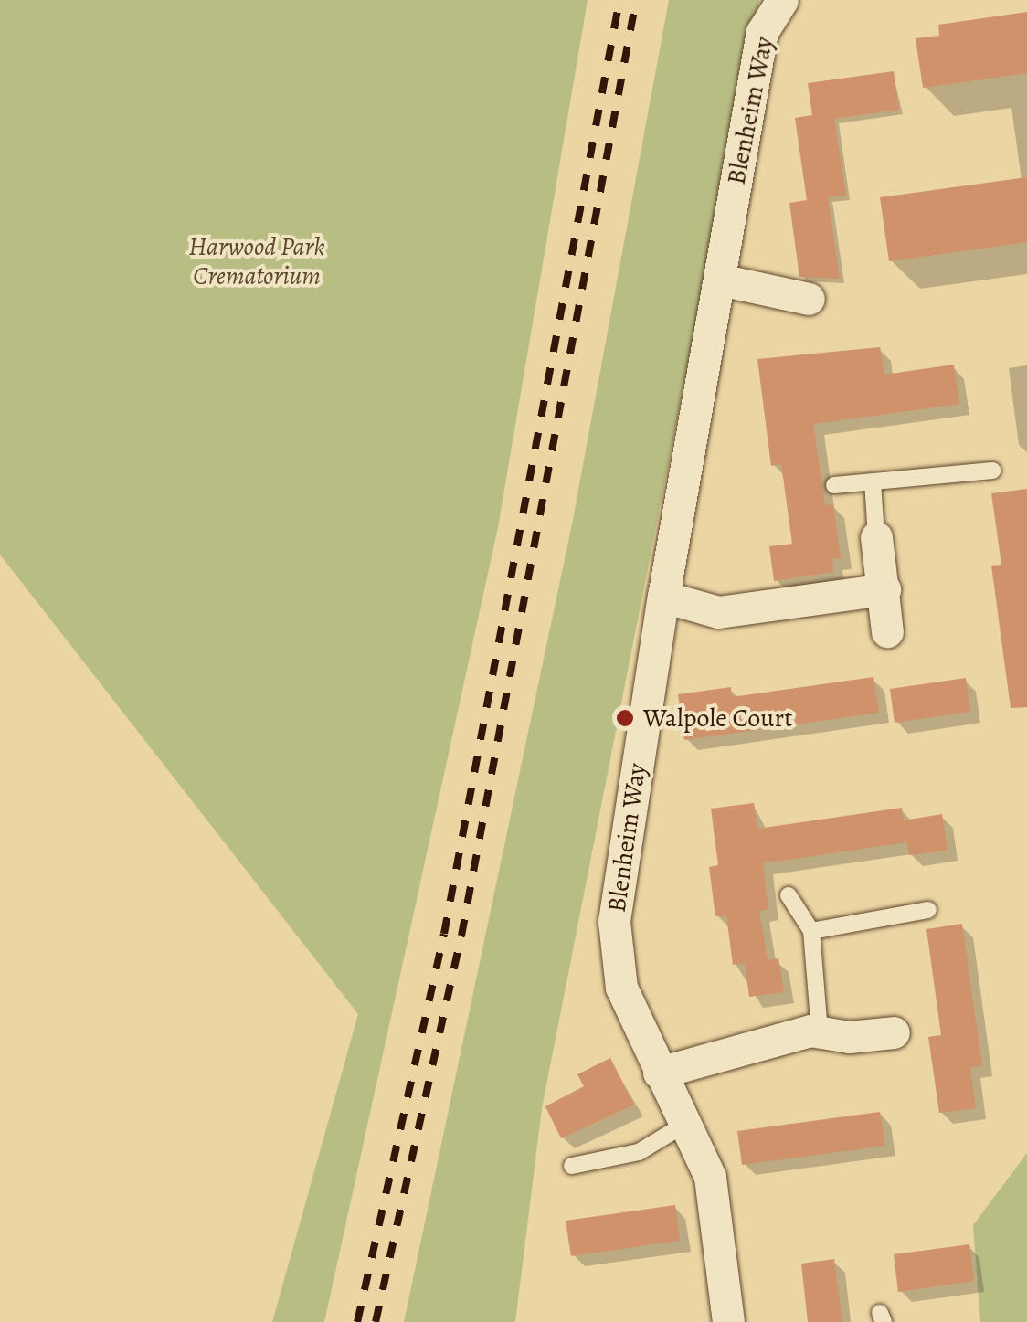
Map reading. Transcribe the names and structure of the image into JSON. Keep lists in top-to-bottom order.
{
  "streets": {
    "street": ["Blenheim Way"]
  },
  "parks": ["Harwood Park Crematorium"],
  "places": ["Walpole Court"]
}
